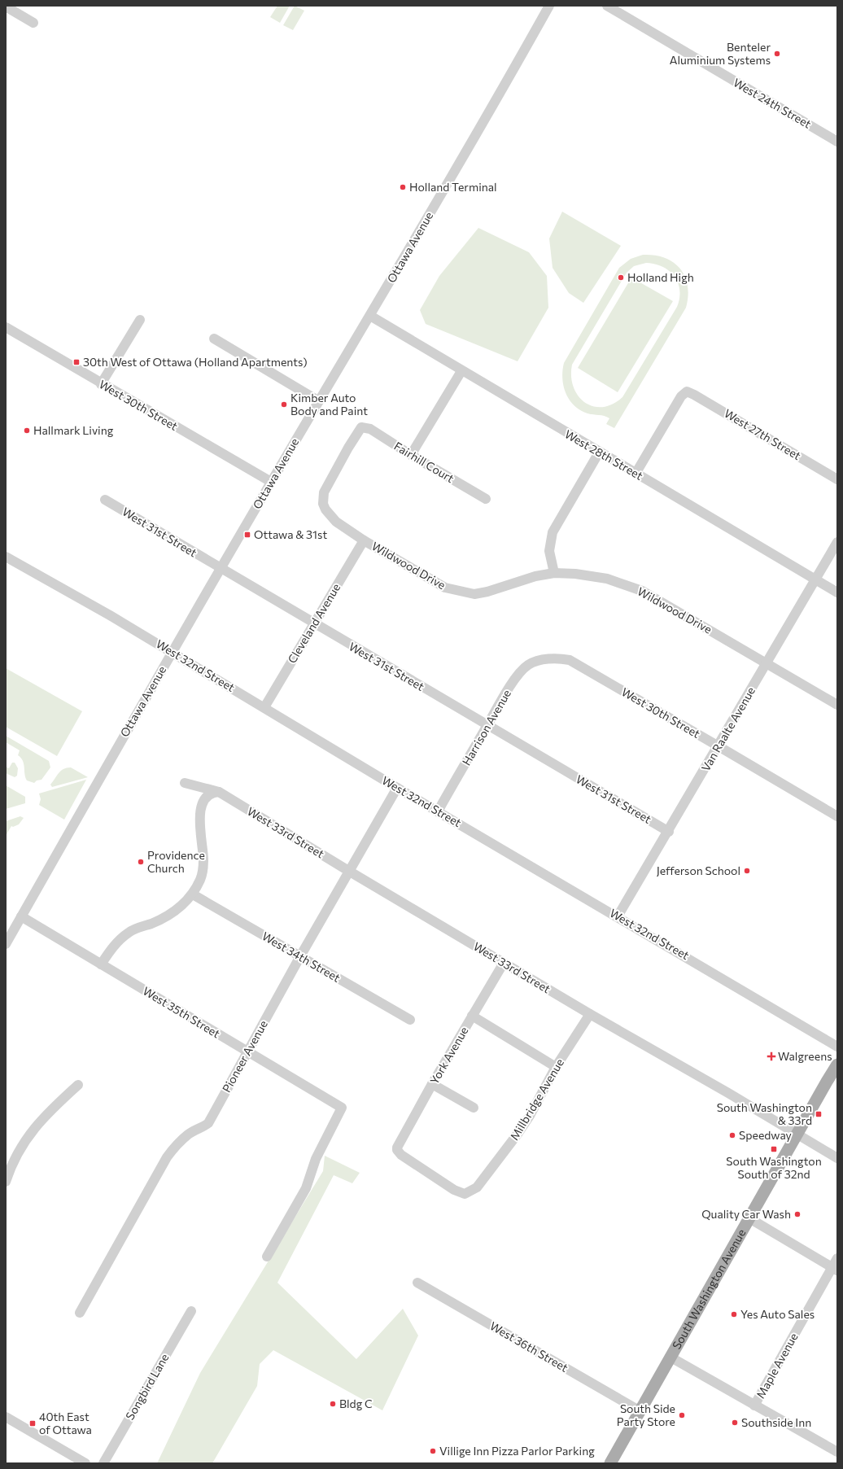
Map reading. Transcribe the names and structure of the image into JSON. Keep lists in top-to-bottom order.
{
  "streets": {
    "main road": ["South Washington Avenue"],
    "street": [
      "West 24th Street",
      "Ottawa Avenue",
      "West 30th Street",
      "West 27th Street",
      "West 28th Street",
      "Fairhill Court",
      "West 31st Street",
      "Wildwood Drive",
      "Cleveland Avenue",
      "West 32nd Street",
      "Harrison Avenue",
      "Van Raalte Avenue",
      "West 33rd Street",
      "West 34th Street",
      "West 35th Street",
      "York Avenue",
      "Pioneer Avenue",
      "Millbridge Avenue",
      "West 36th Street",
      "Maple Avenue",
      "Songbird Lane"
    ]
  },
  "crossings": [
    ["Ottawa Avenue", "West 30th Street"],
    ["Ottawa Avenue", "West 28th Street"],
    ["Ottawa Avenue", "West 31st Street"],
    ["Ottawa Avenue", "West 32nd Street"],
    ["Ottawa Avenue", "West 35th Street"],
    ["West 30th Street", "Harrison Avenue"],
    ["West 30th Street", "Van Raalte Avenue"],
    ["West 27th Street", "West 28th Street"],
    ["West 28th Street", "Van Raalte Avenue"],
    ["Fairhill Court", "Wildwood Drive"],
    ["West 31st Street", "Cleveland Avenue"],
    ["West 31st Street", "Harrison Avenue"],
    ["West 31st Street", "Van Raalte Avenue"],
    ["Wildwood Drive", "Cleveland Avenue"],
    ["Wildwood Drive", "Van Raalte Avenue"],
    ["Cleveland Avenue", "West 32nd Street"],
    ["West 32nd Street", "Harrison Avenue"],
    ["West 32nd Street", "Van Raalte Avenue"],
    ["West 32nd Street", "Pioneer Avenue"],
    ["West 33rd Street", "York Avenue"],
    ["West 33rd Street", "Pioneer Avenue"],
    ["West 33rd Street", "Millbridge Avenue"],
    ["West 33rd Street", "South Washington Avenue"],
    ["West 34th Street", "Pioneer Avenue"],
    ["West 35th Street", "Pioneer Avenue"],
    ["York Avenue", "Millbridge Avenue"],
    ["South Washington Avenue", "West 36th Street"]
  ],
  "places": {
    "other": [
      "Benteler Aluminium Systems",
      "Holland Terminal",
      "Holland High",
      "Kimber Auto Body and Paint",
      "Hallmark Living",
      "Providence Church",
      "Jefferson School",
      "Speedway",
      "Quality Car Wash",
      "Yes Auto Sales",
      "Bldg C",
      "South Side Party Store",
      "Southside Inn",
      "Villige Inn Pizza Parlor Parking"
    ],
    "transit": [
      "30th West of Ottawa (Holland Apartments)",
      "Ottawa & 31st",
      "South Washington & 33rd",
      "South Washington South of 32nd",
      "40th East of Ottawa"
    ],
    "health": ["Walgreens"]
  }
}
